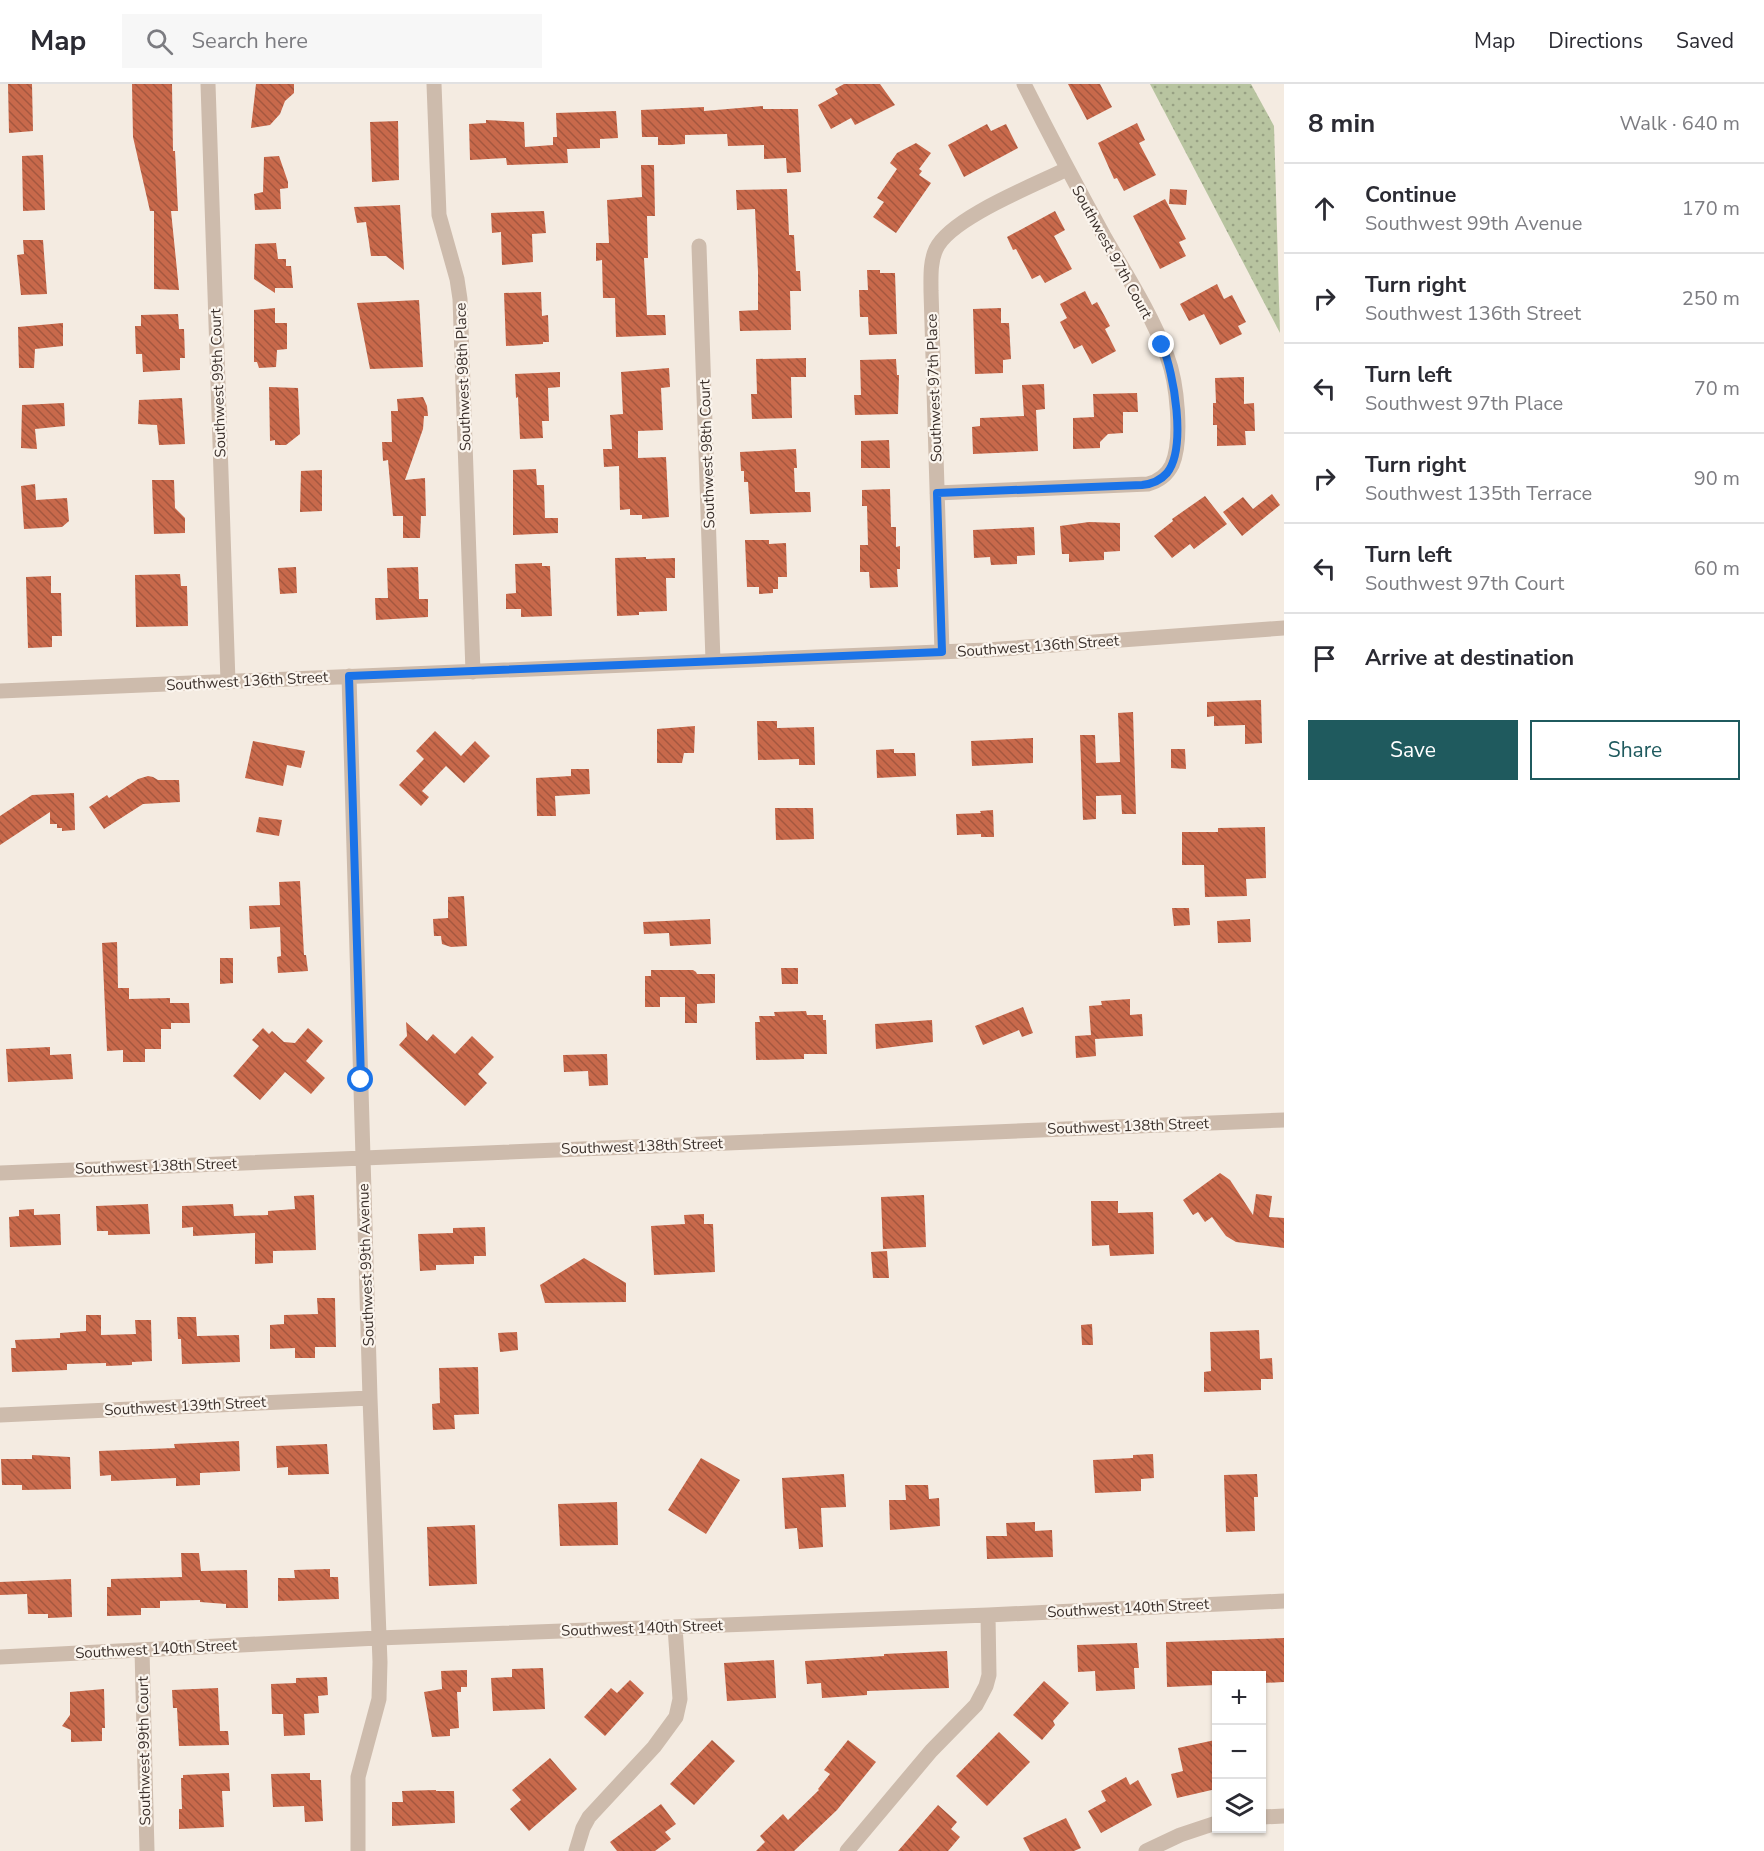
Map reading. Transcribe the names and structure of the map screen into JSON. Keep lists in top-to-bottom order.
{
  "streets": {
    "street": [
      "Southwest 97th Court",
      "Southwest 98th Place",
      "Southwest 99th Court",
      "Southwest 97th Place",
      "Southwest 98th Court",
      "Southwest 136th Street",
      "Southwest 138th Street",
      "Southwest 99th Avenue",
      "Southwest 139th Street",
      "Southwest 140th Street"
    ]
  },
  "crossings": [
    ["Southwest 97th Court", "Southwest 97th Place"],
    ["Southwest 98th Place", "Southwest 136th Street"],
    ["Southwest 99th Court", "Southwest 136th Street"],
    ["Southwest 99th Court", "Southwest 140th Street"],
    ["Southwest 97th Place", "Southwest 136th Street"],
    ["Southwest 98th Court", "Southwest 136th Street"],
    ["Southwest 136th Street", "Southwest 99th Avenue"],
    ["Southwest 138th Street", "Southwest 99th Avenue"],
    ["Southwest 99th Avenue", "Southwest 139th Street"],
    ["Southwest 99th Avenue", "Southwest 140th Street"]
  ],
  "page": {
    "header": "Map",
    "search": "Search here",
    "nav": ["Map", "Directions", "Saved"],
    "heading": ["8 min", "Walk · 640 m"],
    "list": [
      ["Continue", "Southwest 99th Avenue", "170 m"],
      ["Turn right", "Southwest 136th Street", "250 m"],
      ["Turn left", "Southwest 97th Place", "70 m"],
      ["Turn right", "Southwest 135th Terrace", "90 m"],
      ["Turn left", "Southwest 97th Court", "60 m"],
      "Arrive at destination"
    ],
    "buttons": ["Save", "Share"],
    "map_buttons": ["+", "−"]
  }
}
